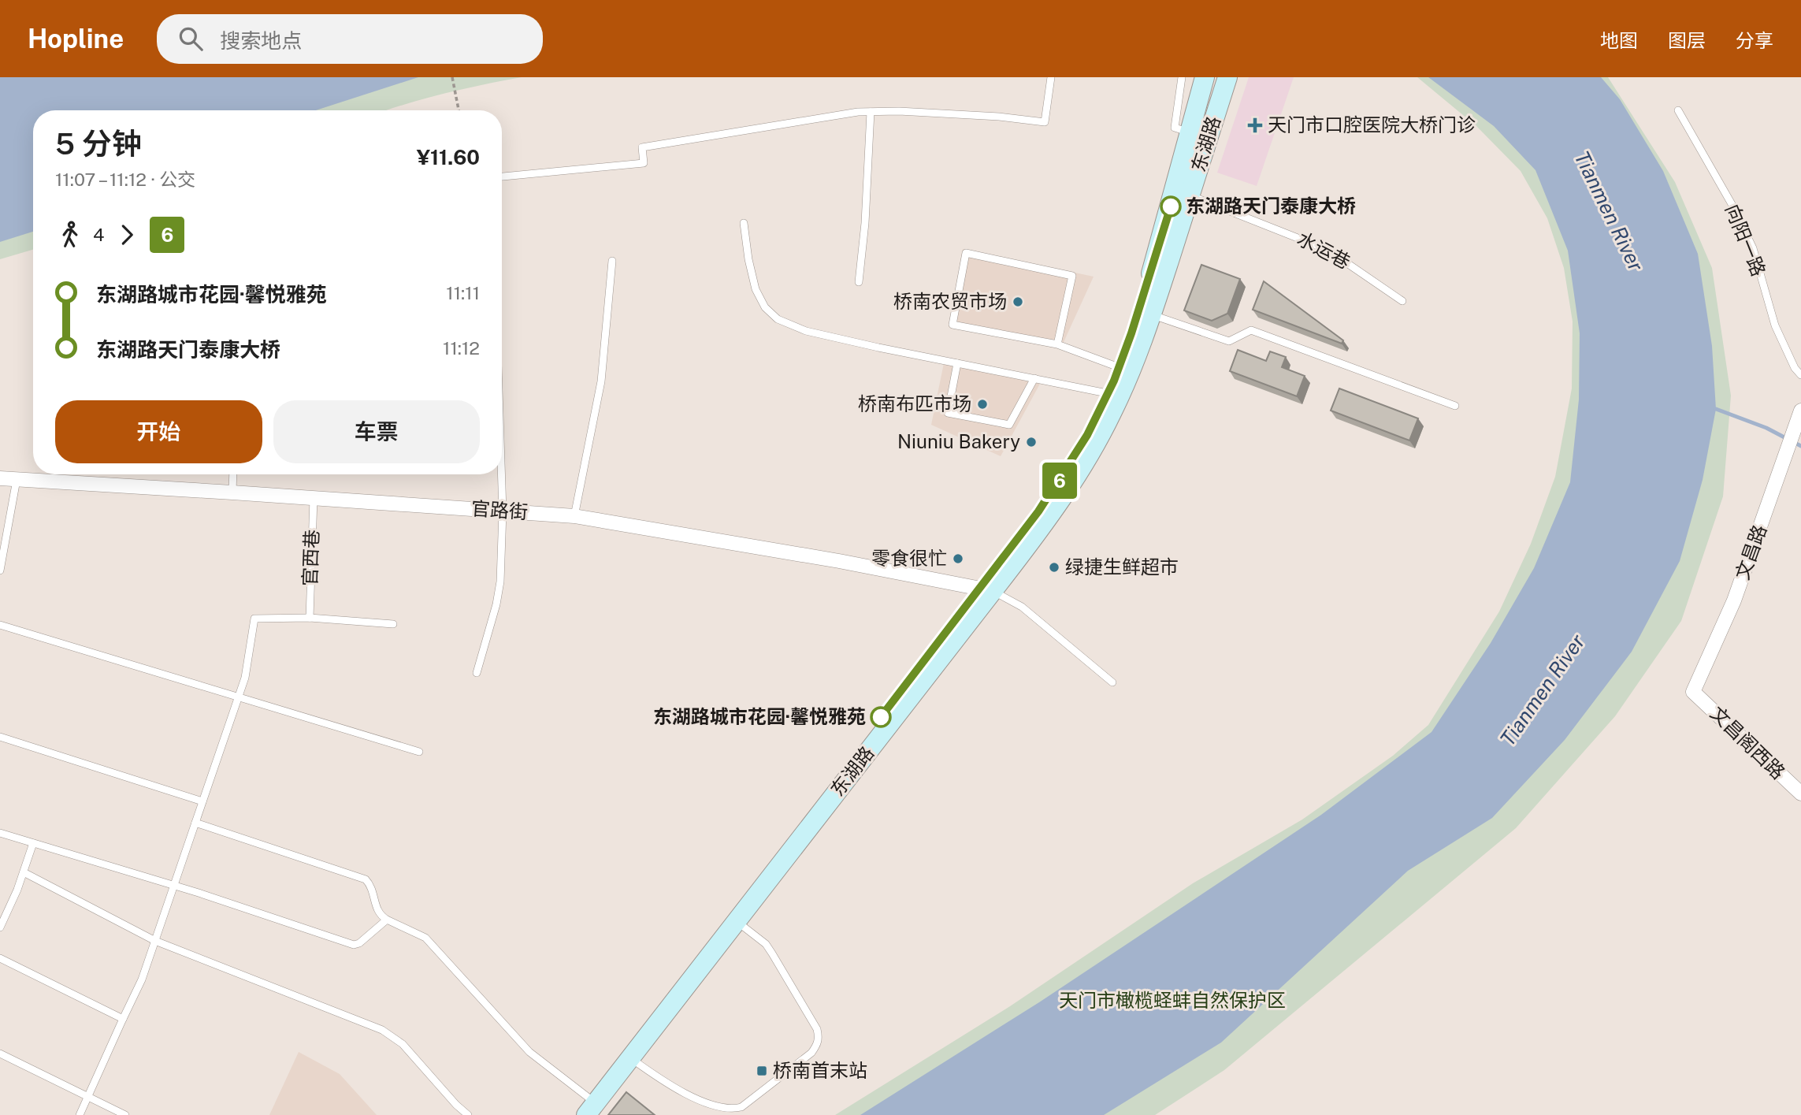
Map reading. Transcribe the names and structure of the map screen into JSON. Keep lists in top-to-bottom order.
{
  "streets": {
    "main road": ["东湖路"],
    "street": ["官路街", "文昌路", "文昌阁西路"],
    "lane": ["向阳一路", "水运巷", "官西巷"]
  },
  "crossings": [
    ["东湖路", "水运巷"],
    ["东湖路", "官路街"],
    ["官路街", "官西巷"],
    ["文昌路", "文昌阁西路"]
  ],
  "water": ["Tianmen River"],
  "parks": ["天门市橄榄蛏蚌自然保护区"],
  "places": {
    "health": ["天门市口腔医院大桥门诊"],
    "other": [
      "东湖路天门泰康大桥",
      "桥南农贸市场",
      "桥南布匹市场",
      "Niuniu Bakery",
      "零食很忙",
      "绿捷生鲜超市",
      "东湖路城市花园·馨悦雅苑"
    ],
    "transit": ["桥南首末站"]
  },
  "lines": ["bus line 6"],
  "page": {
    "header": "Hopline",
    "search": "搜索地点",
    "nav": ["地图", "图层", "分享"],
    "on_map": "6",
    "heading": ["5 分钟", "11:07 – 11:12 · 公交", "¥11.60"],
    "legs": ["4", "6"],
    "list": [
      {
        "name": "东湖路城市花园·馨悦雅苑",
        "value": "11:11"
      },
      {
        "name": "东湖路天门泰康大桥",
        "value": "11:12"
      }
    ],
    "buttons": ["开始", "车票"]
  }
}
